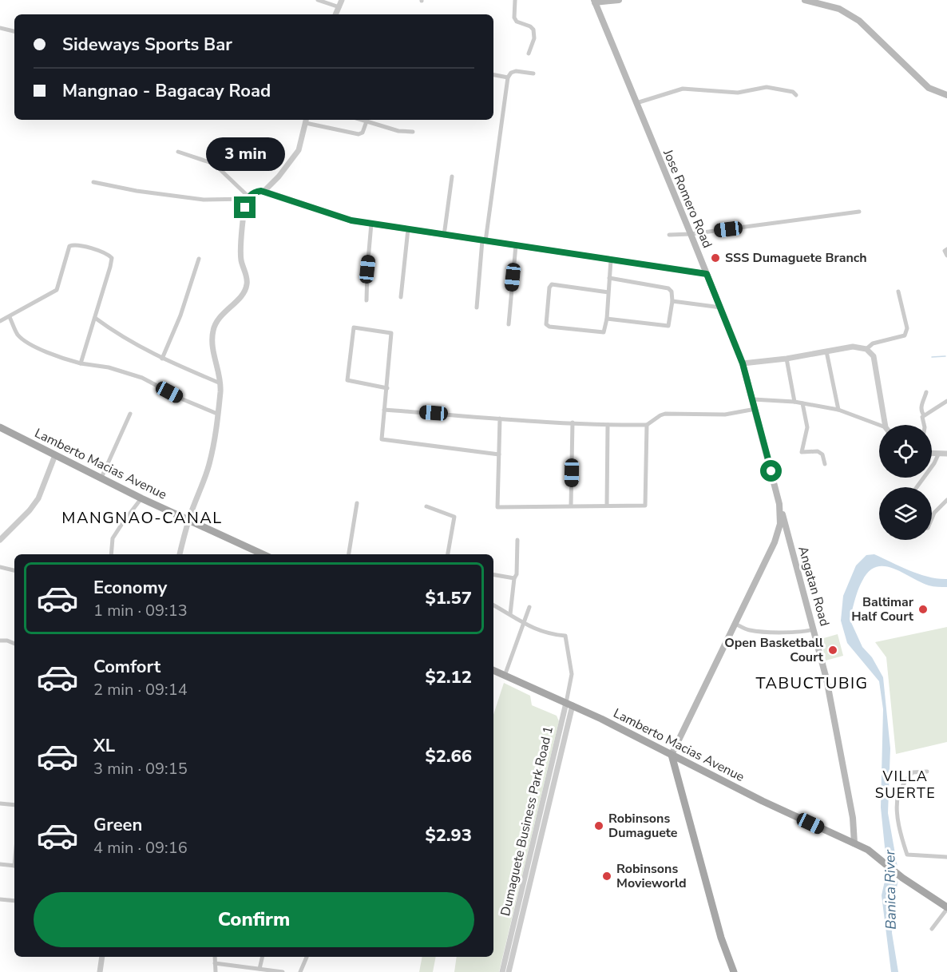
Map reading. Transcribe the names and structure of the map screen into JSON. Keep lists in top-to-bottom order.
{
  "streets": {
    "main road": ["Jose Romero Road", "Lamberto Macias Avenue", "Angatan Road"],
    "street": ["Dumaguete Business Park Road 1"]
  },
  "crossings": [
    ["Jose Romero Road", "Lamberto Macias Avenue"],
    ["Jose Romero Road", "Angatan Road"],
    ["Lamberto Macias Avenue", "Angatan Road"],
    ["Lamberto Macias Avenue", "Dumaguete Business Park Road 1"]
  ],
  "districts": ["MANGNAO-CANAL", "TABUCTUBIG", "VILLA SUERTE"],
  "water": ["Banica River"],
  "places": [
    "SSS Dumaguete Branch",
    "Baltimar Half Court",
    "Open Basketball Court",
    "Robinsons Dumaguete",
    "Robinsons Movieworld"
  ],
  "page": {
    "banner": ["Sideways Sports Bar", "Mangnao - Bagacay Road"],
    "bubble": "3 min",
    "list": [
      {
        "name": "Economy",
        "note": "1 min · 09:13",
        "value": "$1.57"
      },
      {
        "name": "Comfort",
        "note": "2 min · 09:14",
        "value": "$2.12"
      },
      {
        "name": "XL",
        "note": "3 min · 09:15",
        "value": "$2.66"
      },
      {
        "name": "Green",
        "note": "4 min · 09:16",
        "value": "$2.93"
      }
    ],
    "buttons": "Confirm"
  }
}
